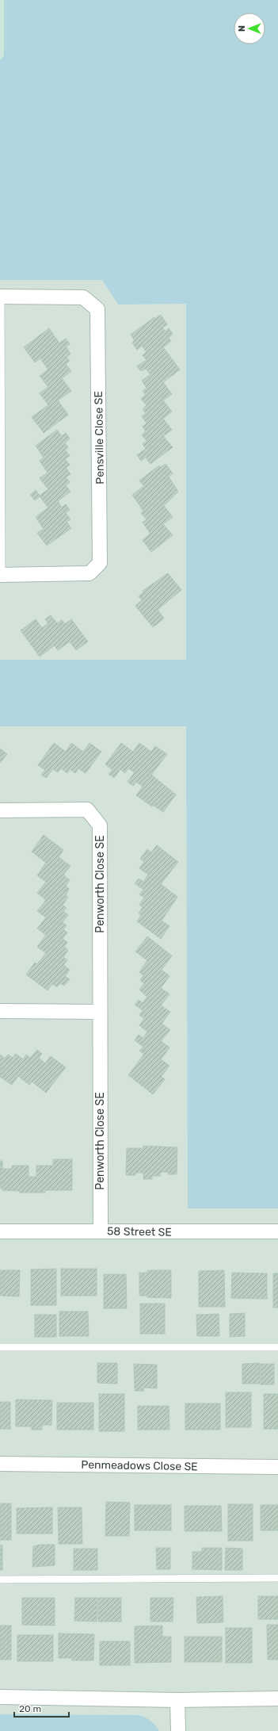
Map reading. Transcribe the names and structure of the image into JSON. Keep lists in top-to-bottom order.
{
  "streets": {
    "street": [
      "Pensville Close SE",
      "Penworth Close SE",
      "58 Street SE",
      "Penmeadows Close SE"
    ]
  },
  "crossings": [
    ["Penworth Close SE", "58 Street SE"]
  ],
  "scale_bar": "20 m",
  "north": "left"
}
